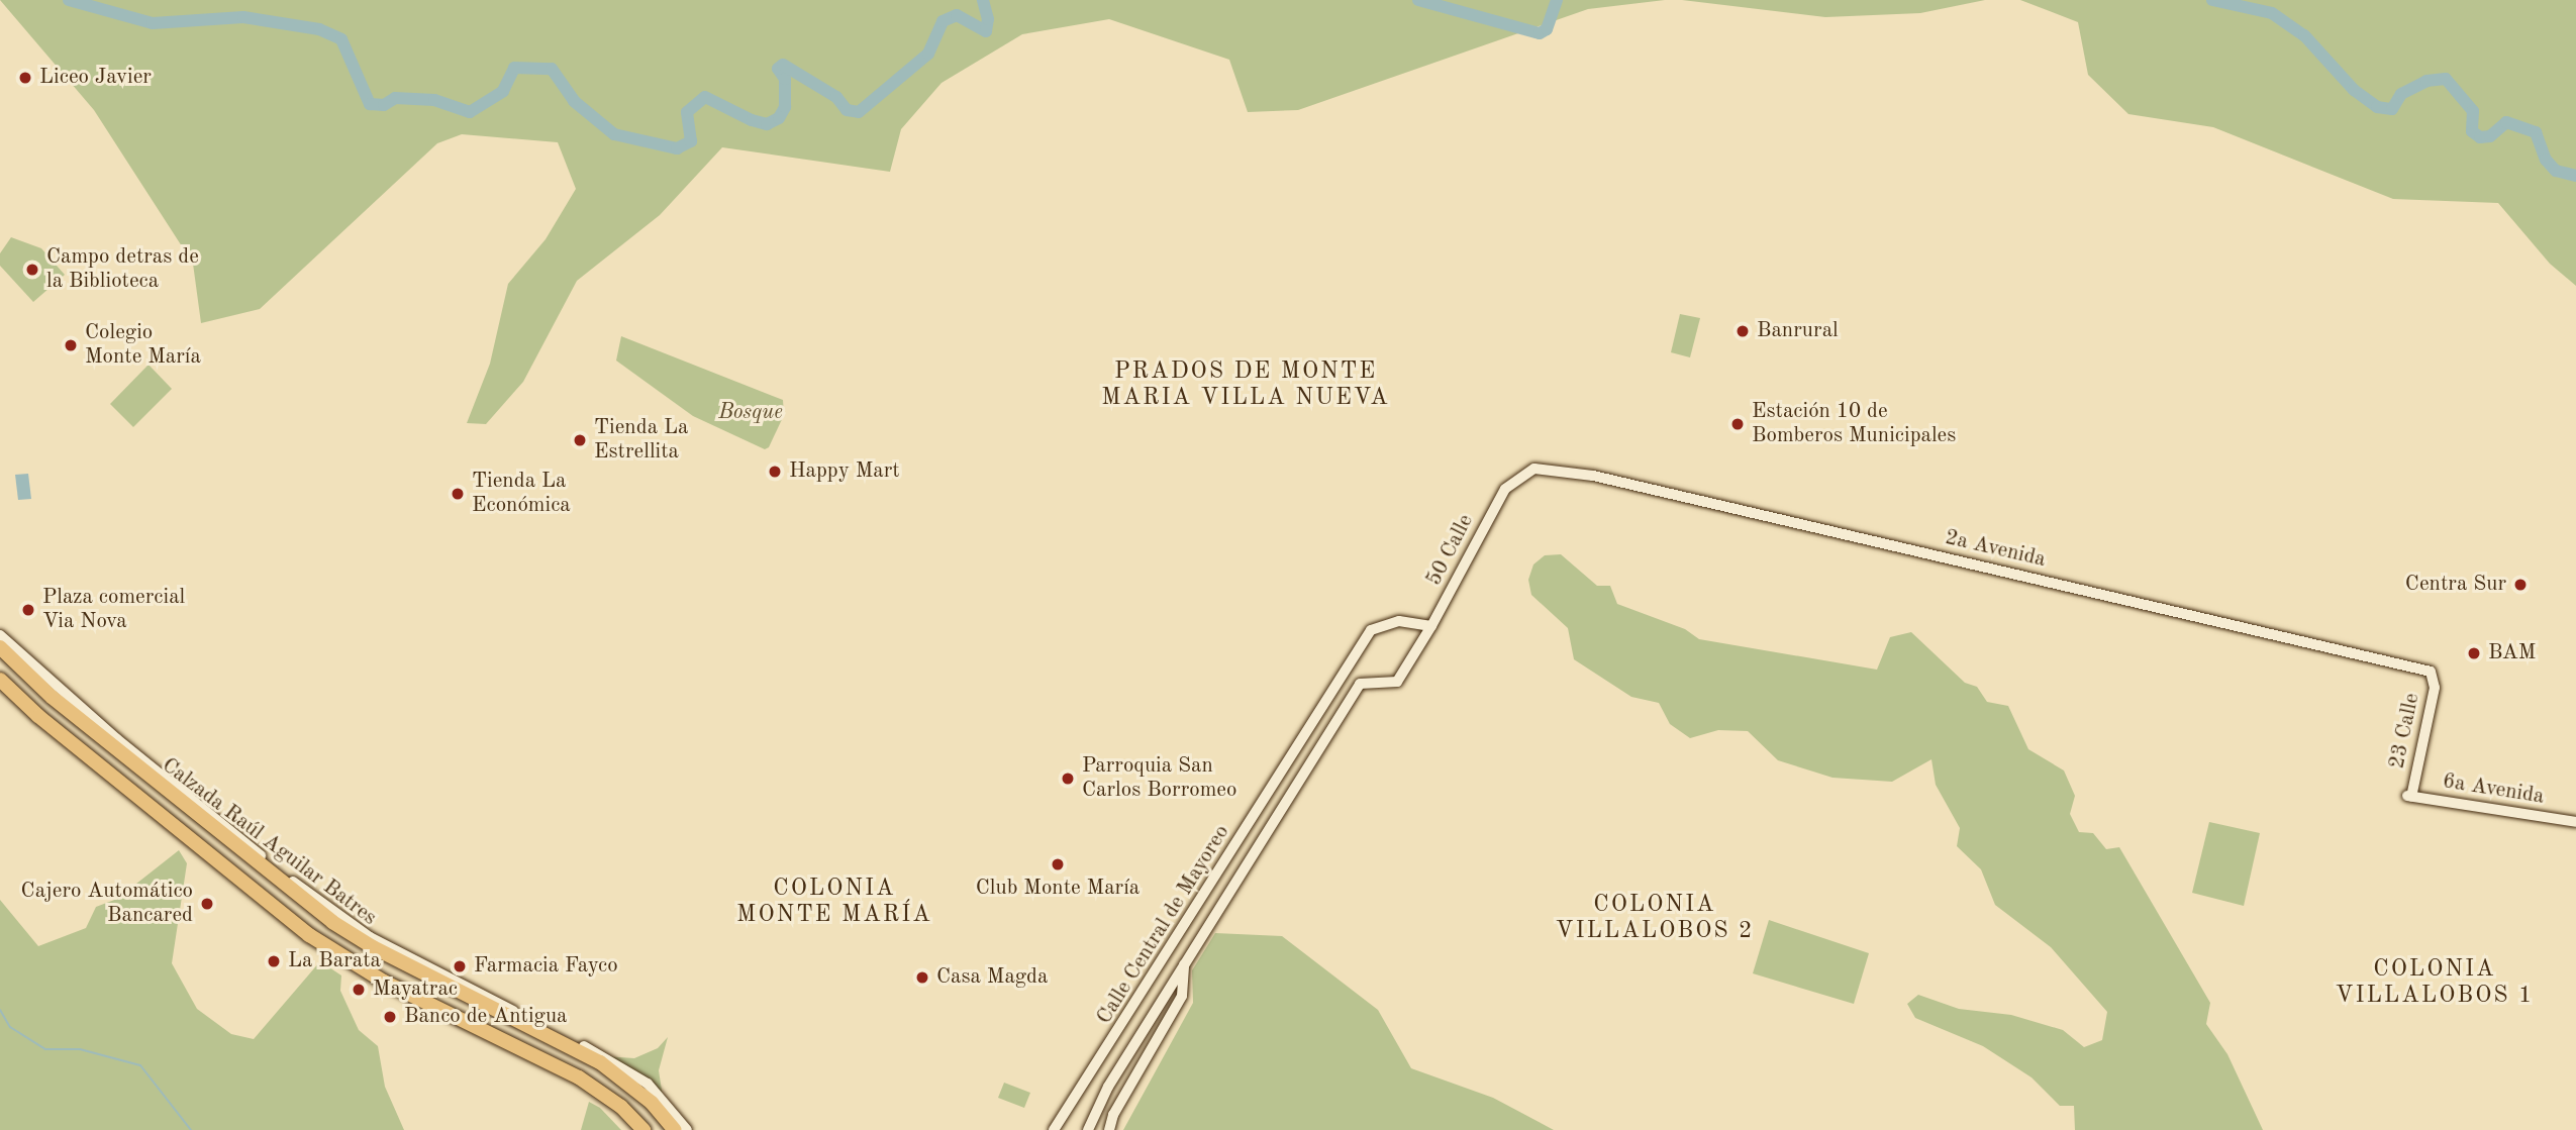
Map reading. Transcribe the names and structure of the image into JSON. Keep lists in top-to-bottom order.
{
  "streets": {
    "highway": ["Calzada Raúl Aguilar Batres"],
    "main road": [
      "2a Avenida",
      "50 Calle",
      "23 Calle",
      "6a Avenida",
      "Calle Central de Mayoreo"
    ]
  },
  "crossings": [
    ["2a Avenida", "50 Calle"],
    ["2a Avenida", "23 Calle"],
    ["50 Calle", "Calle Central de Mayoreo"],
    ["23 Calle", "6a Avenida"]
  ],
  "districts": [
    "PRADOS DE MONTE MARIA VILLA NUEVA",
    "COLONIA MONTE MARÍA",
    "COLONIA VILLALOBOS 2",
    "COLONIA VILLALOBOS 1"
  ],
  "parks": ["Bosque"],
  "places": [
    "Liceo Javier",
    "Campo detras de la Biblioteca",
    "Banrural",
    "Colegio Monte María",
    "Estación 10 de Bomberos Municipales",
    "Tienda La Estrellita",
    "Happy Mart",
    "Tienda La Económica",
    "Centra Sur",
    "Plaza comercial Via Nova",
    "BAM",
    "Parroquia San Carlos Borromeo",
    "Club Monte María",
    "Cajero Automático Bancared",
    "La Barata",
    "Farmacia Fayco",
    "Casa Magda",
    "Mayatrac",
    "Banco de Antigua"
  ]
}
